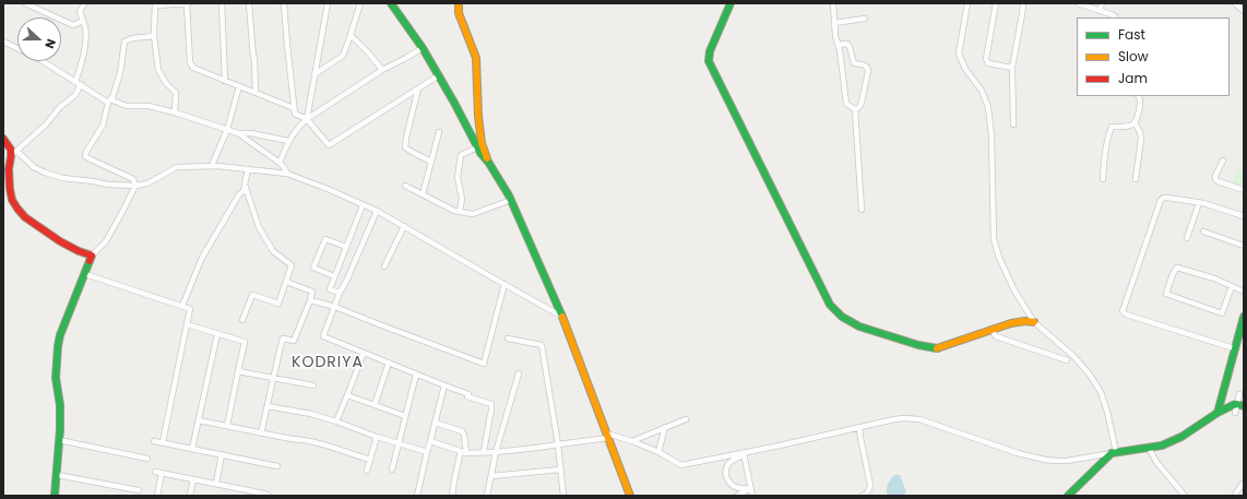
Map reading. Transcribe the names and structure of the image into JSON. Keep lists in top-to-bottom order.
{
  "districts": ["KODRIYA"],
  "legend": ["Fast", "Slow", "Jam"],
  "north": "right"
}
